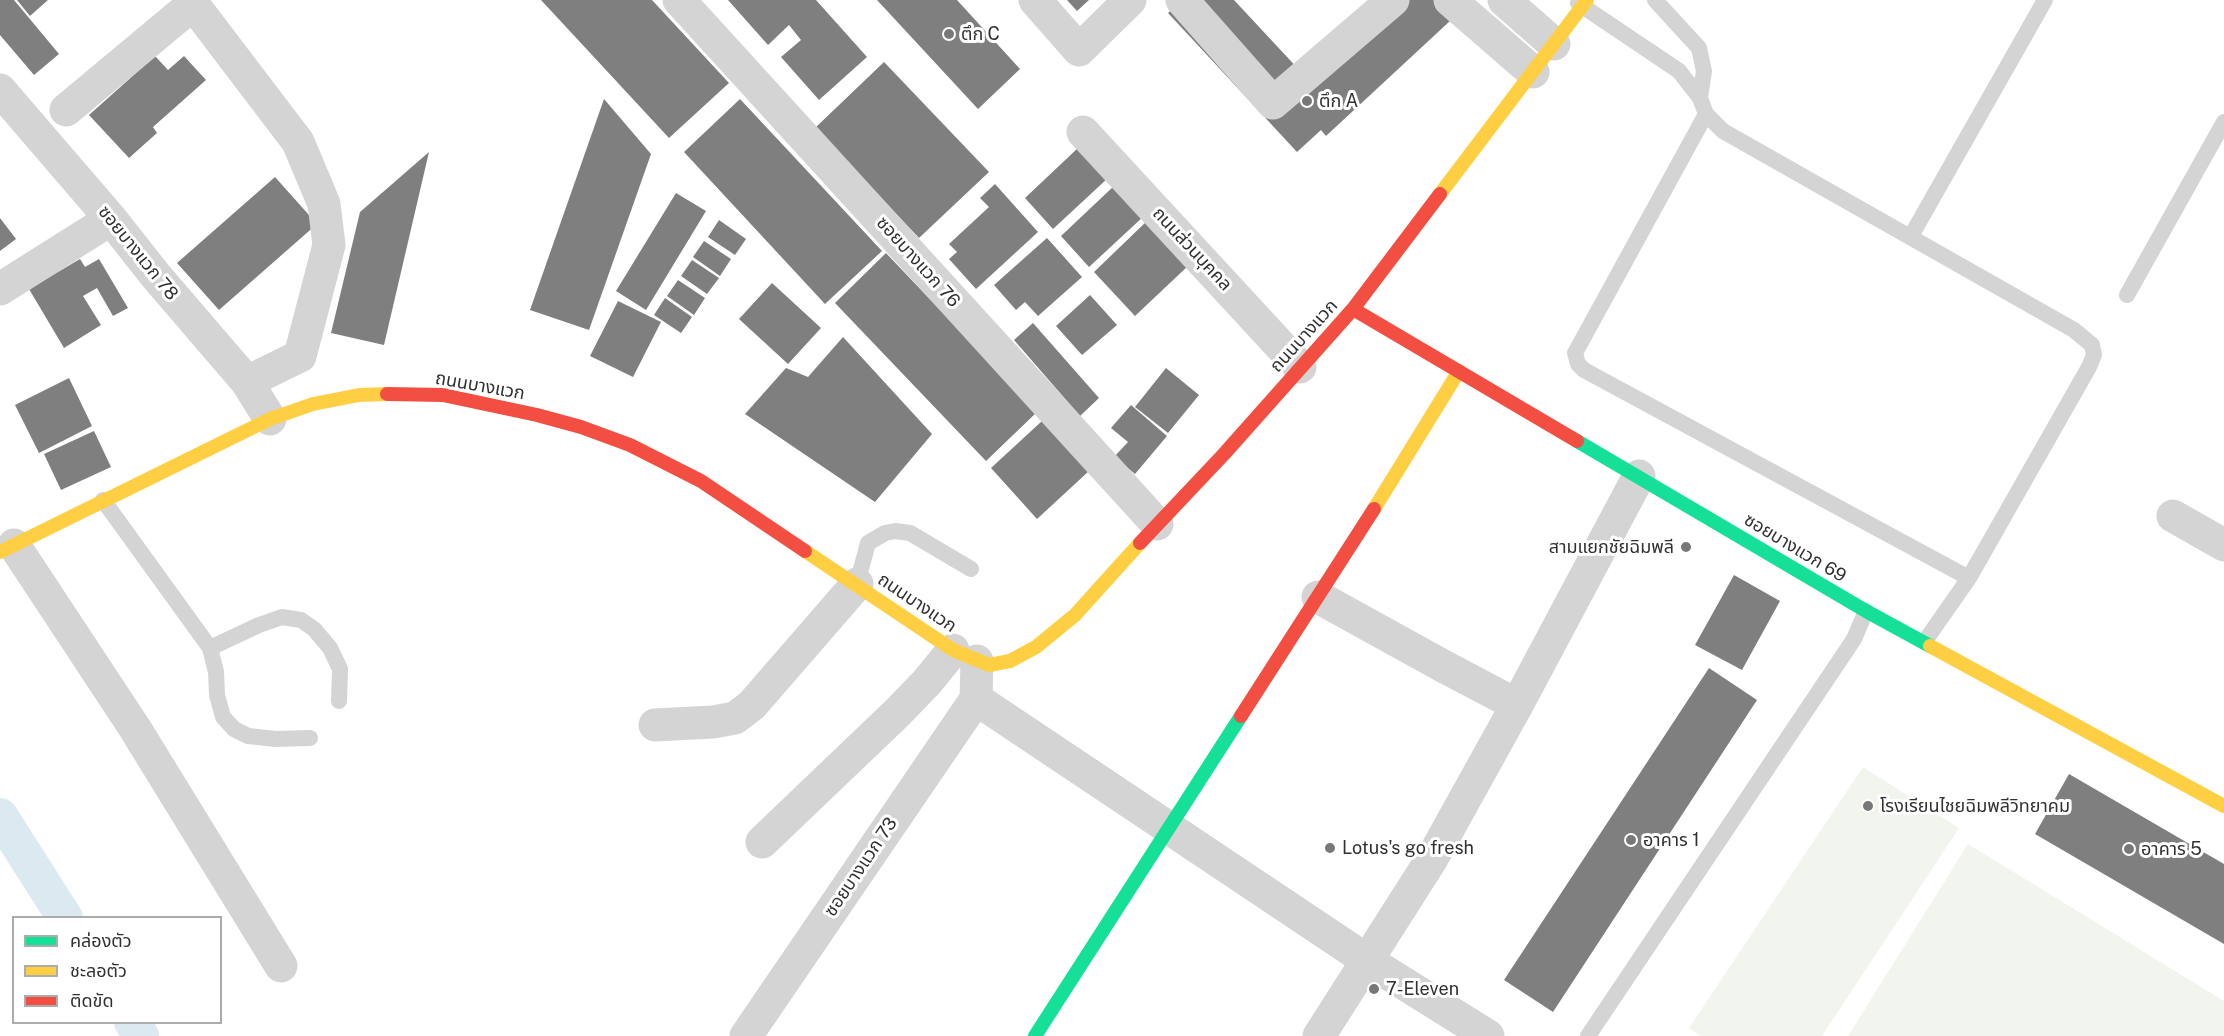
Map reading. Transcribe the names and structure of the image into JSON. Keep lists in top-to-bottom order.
{
  "streets": {
    "main road": ["ถนนบางแวก", "ซอยบางแวก 69"],
    "street": [
      "ถนนส่วนบุคคล",
      "ซอยบางแวก 78",
      "ซอยบางแวก 76",
      "ซอยบางแวก 73"
    ]
  },
  "crossings": [
    ["ถนนส่วนบุคคล", "ถนนบางแวก"],
    ["ซอยบางแวก 78", "ถนนบางแวก"],
    ["ซอยบางแวก 76", "ถนนบางแวก"],
    ["ถนนบางแวก", "ซอยบางแวก 69"]
  ],
  "places": [
    "ตึก C",
    "ตึก A",
    "สามแยกชัยฉิมพลี",
    "โรงเรียนไชยฉิมพลีวิทยาคม",
    "อาคาร 1",
    "Lotus's go fresh",
    "อาคาร 5",
    "7-Eleven"
  ],
  "legend": ["คล่องตัว", "ชะลอตัว", "ติดขัด"]
}
